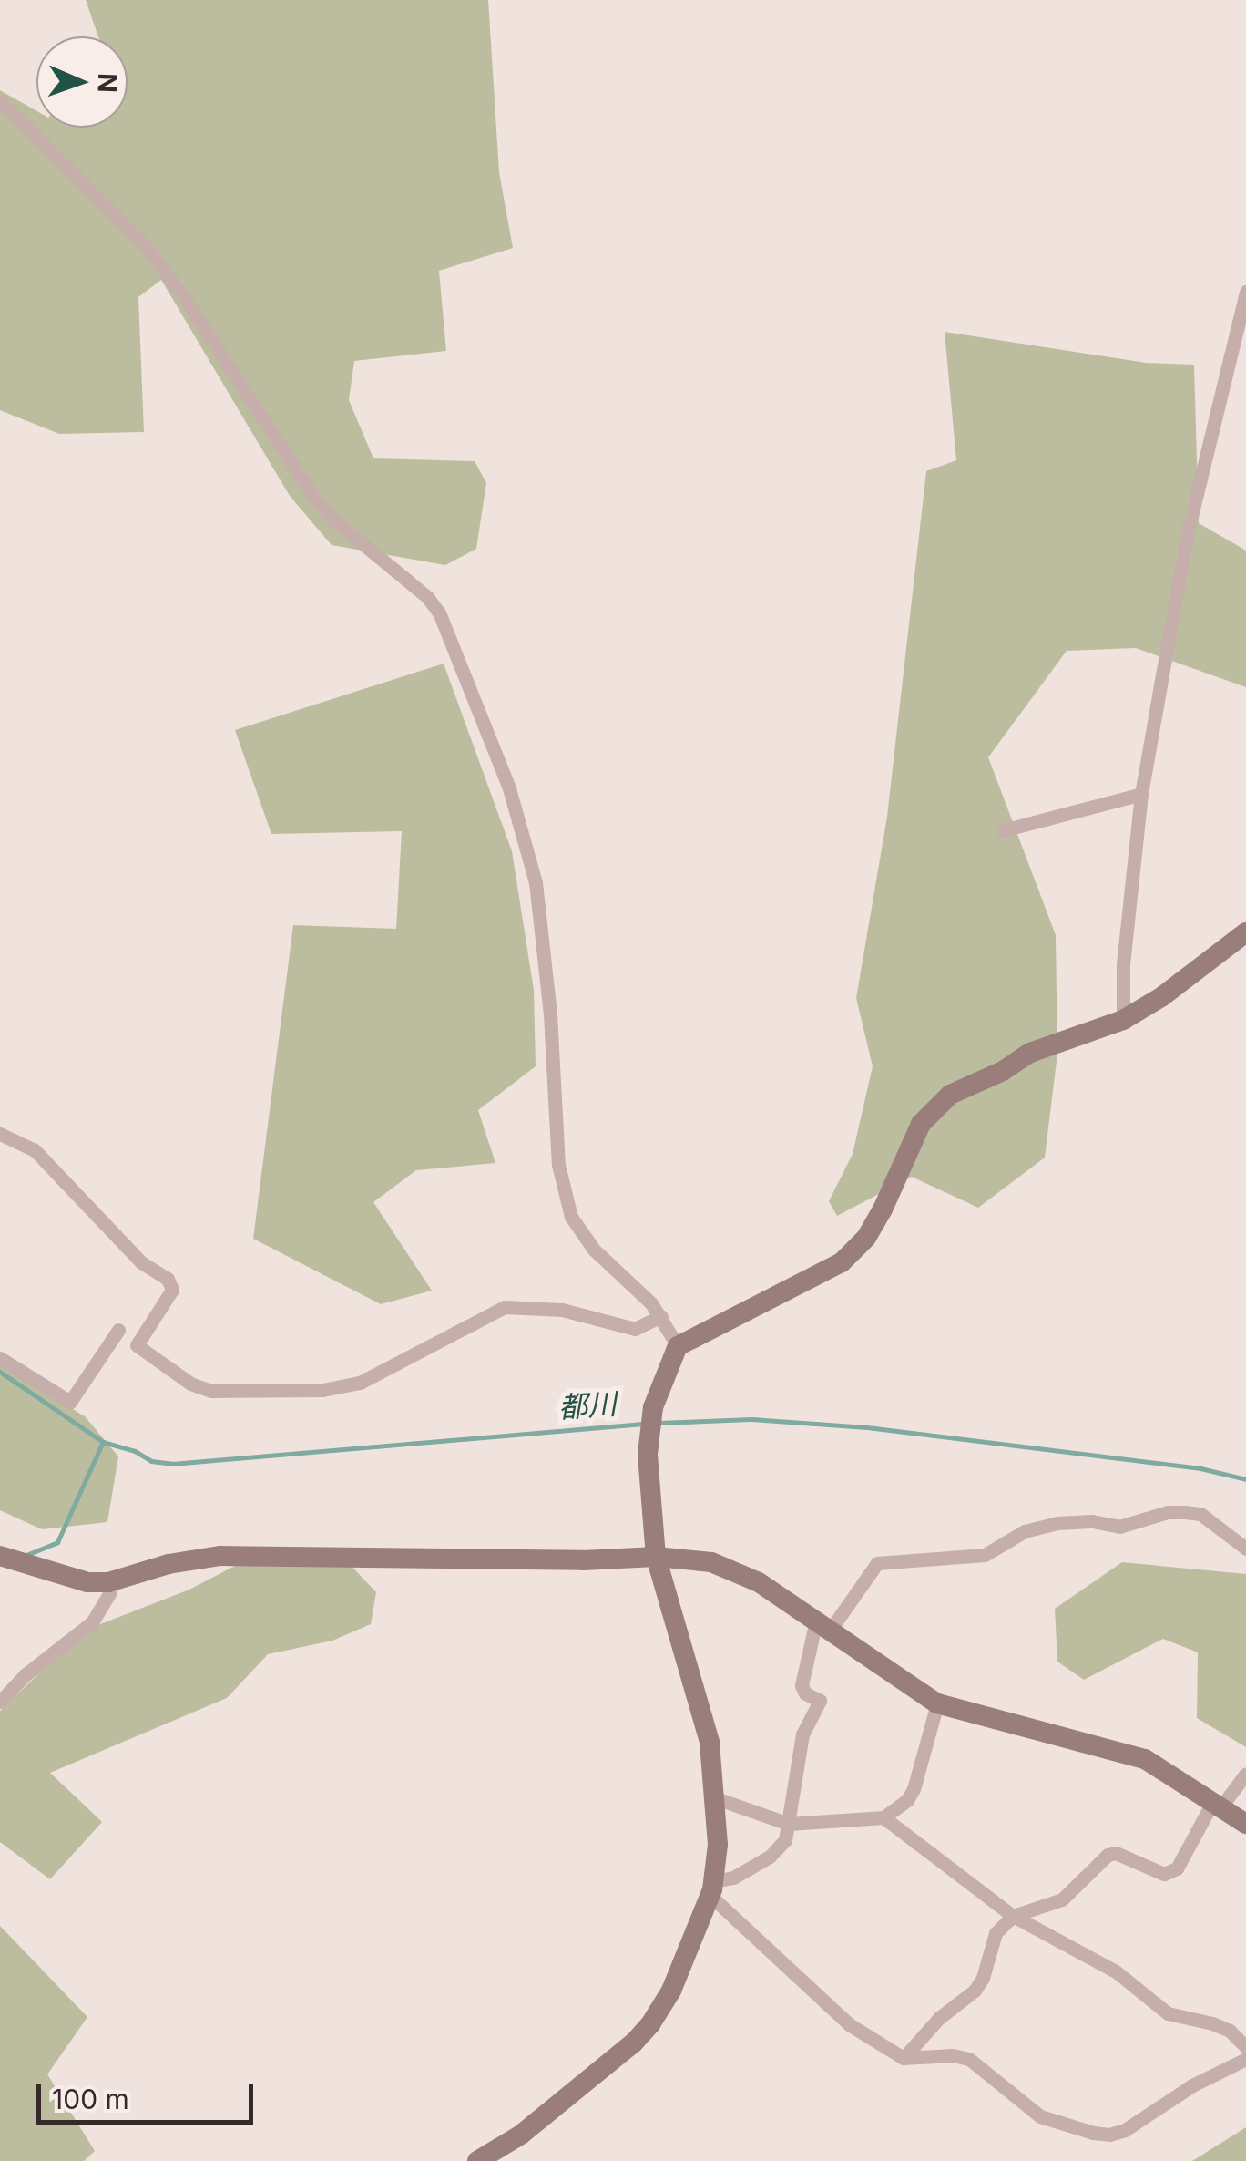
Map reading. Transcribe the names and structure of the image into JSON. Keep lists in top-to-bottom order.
{
  "water": ["都川"],
  "scale_bar": "100 m",
  "north": "right"
}
